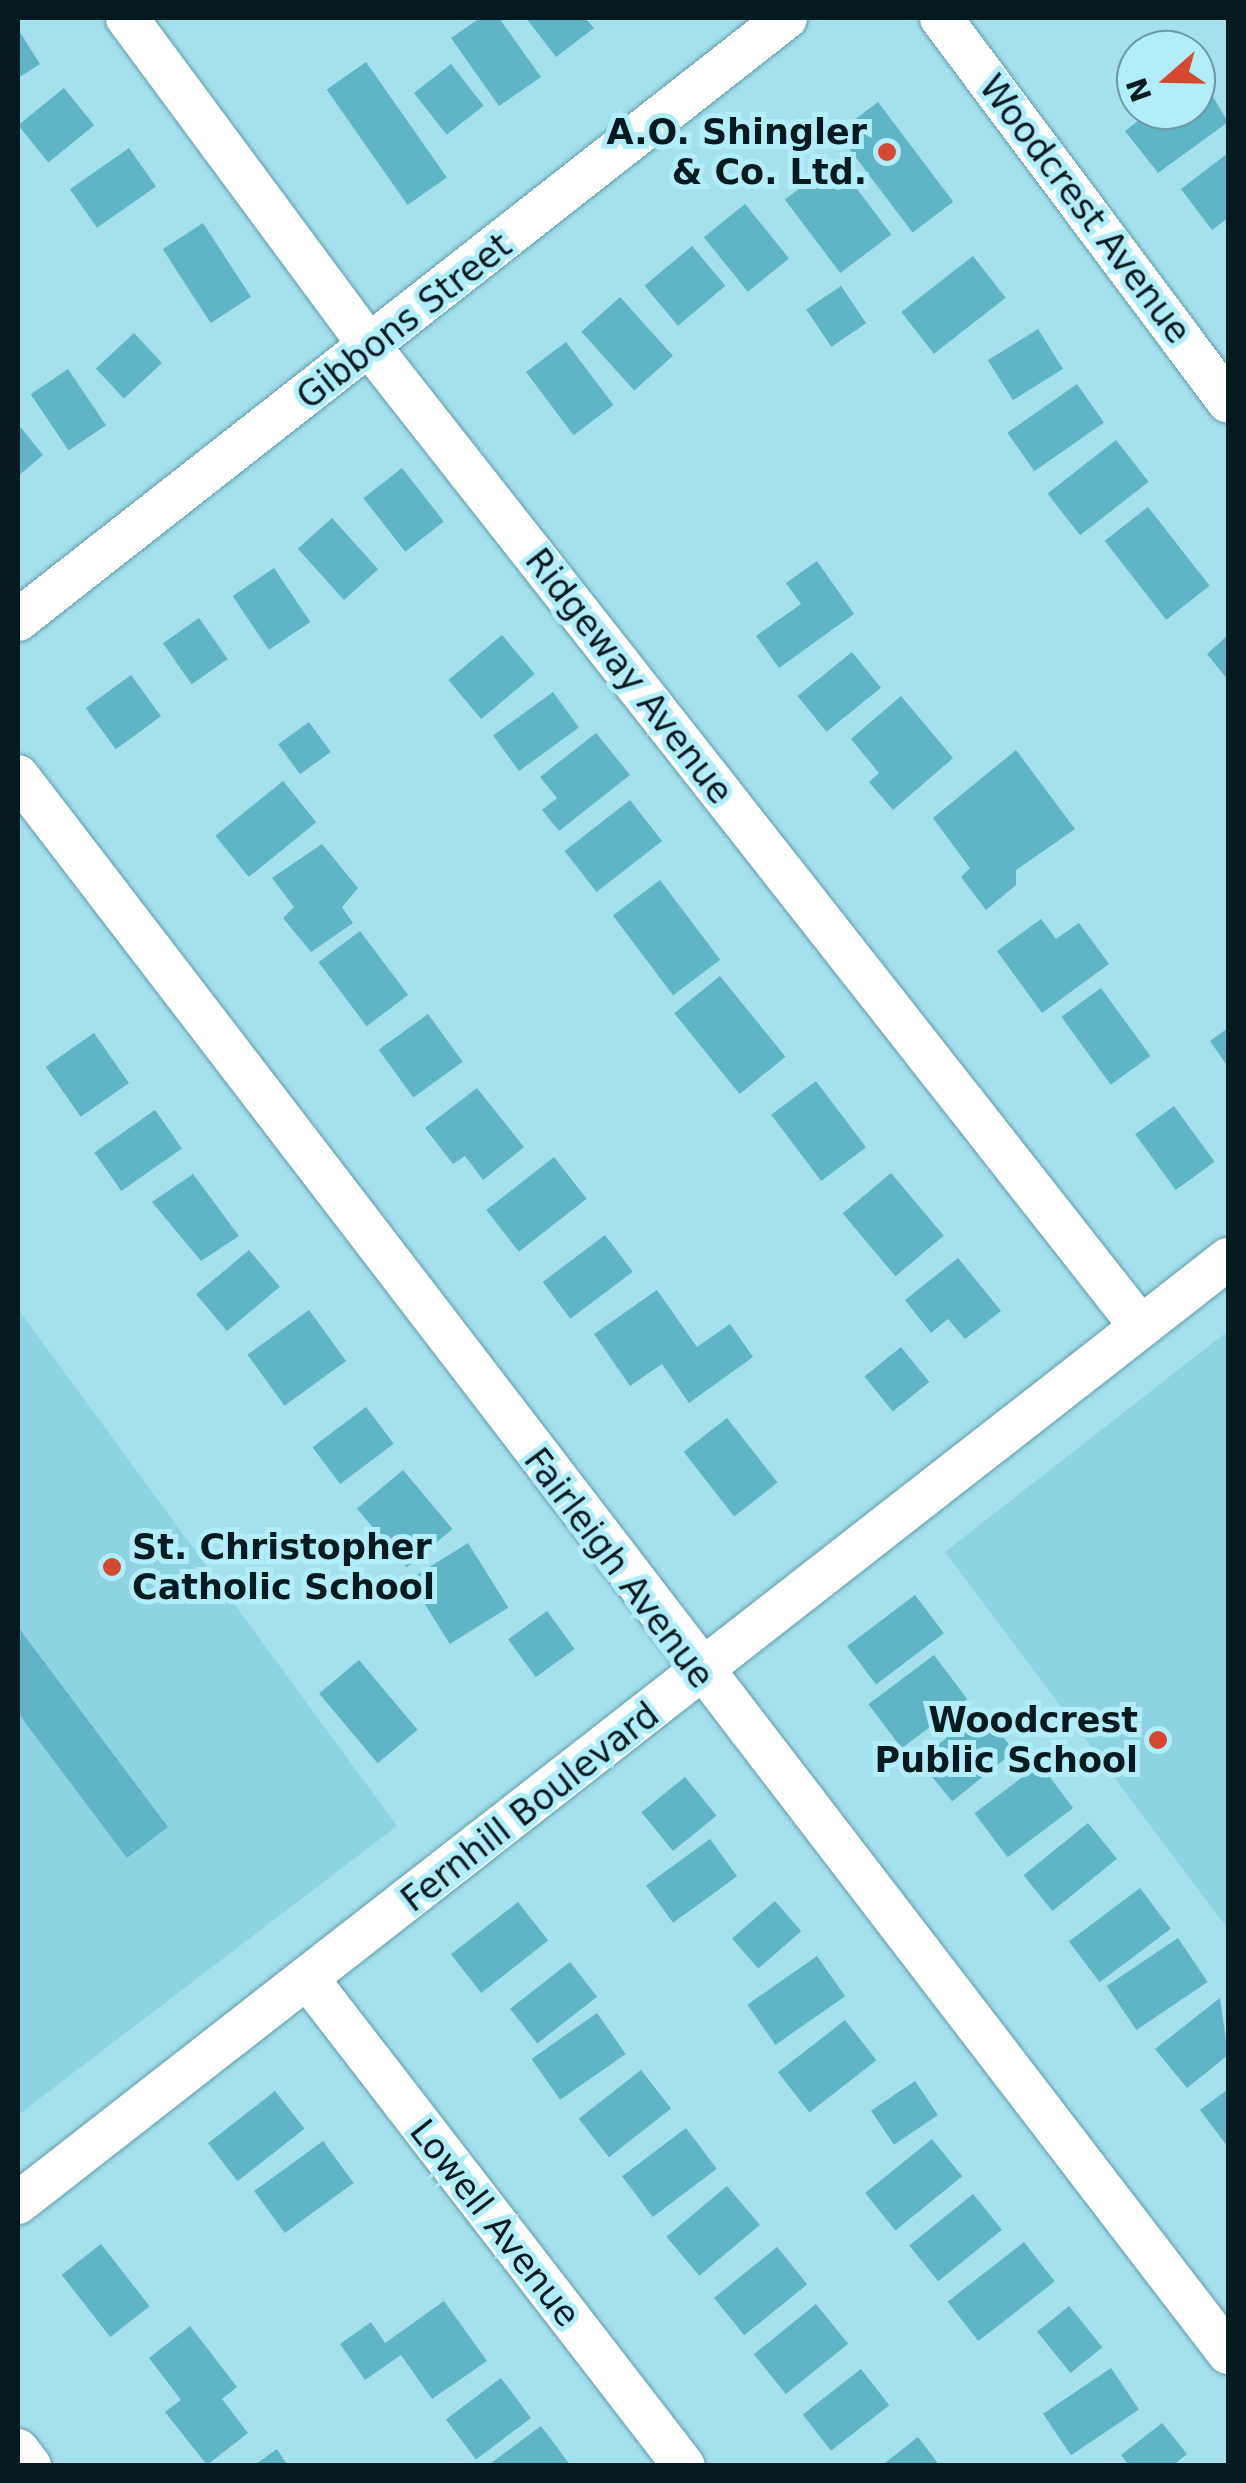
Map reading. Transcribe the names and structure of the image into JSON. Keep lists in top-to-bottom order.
{
  "streets": {
    "street": [
      "Woodcrest Avenue",
      "Gibbons Street",
      "Ridgeway Avenue",
      "Fairleigh Avenue",
      "Fernhill Boulevard",
      "Lowell Avenue"
    ]
  },
  "crossings": [
    ["Gibbons Street", "Ridgeway Avenue"],
    ["Ridgeway Avenue", "Fernhill Boulevard"],
    ["Fairleigh Avenue", "Fernhill Boulevard"],
    ["Fernhill Boulevard", "Lowell Avenue"]
  ],
  "places": ["A.O. Shingler & Co. Ltd.", "St. Christopher Catholic School", "Woodcrest Public School"],
  "north": "left"
}
